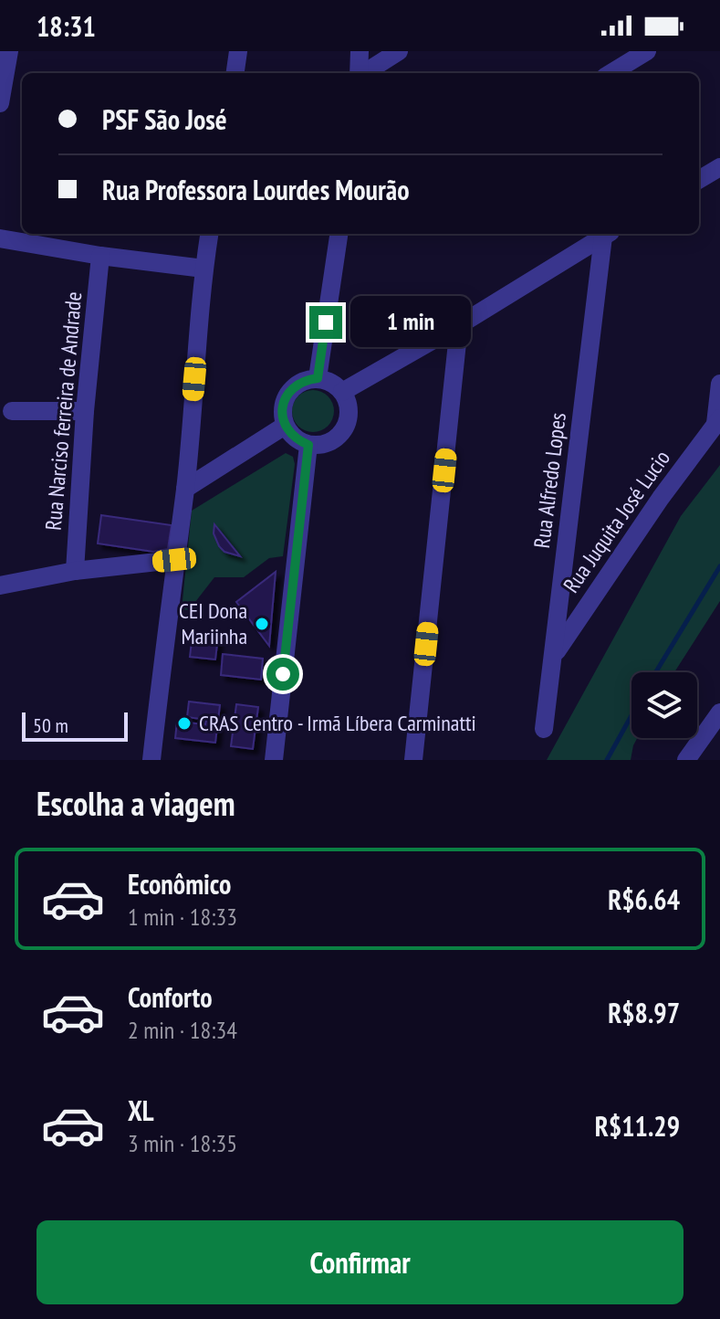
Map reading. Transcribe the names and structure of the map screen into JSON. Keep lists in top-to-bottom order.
{
  "streets": {
    "street": ["Rua Narciso ferreira de Andrade", "Rua Alfredo Lopes", "Rua Juquita José Lucio"]
  },
  "crossings": [
    ["Rua Alfredo Lopes", "Rua Juquita José Lucio"]
  ],
  "places": ["CEI Dona Mariinha", "CRAS Centro - Irmã Líbera Carminatti"],
  "scale_bar": "50 m",
  "page": {
    "status": "18:31",
    "banner": ["PSF São José", "Rua Professora Lourdes Mourão"],
    "bubble": "1 min",
    "scale": "50 m",
    "heading": "Escolha a viagem",
    "list": [
      {
        "name": "Econômico",
        "note": "1 min · 18:33",
        "value": "R$6.64"
      },
      {
        "name": "Conforto",
        "note": "2 min · 18:34",
        "value": "R$8.97"
      },
      {
        "name": "XL",
        "note": "3 min · 18:35",
        "value": "R$11.29"
      }
    ],
    "buttons": "Confirmar"
  }
}
